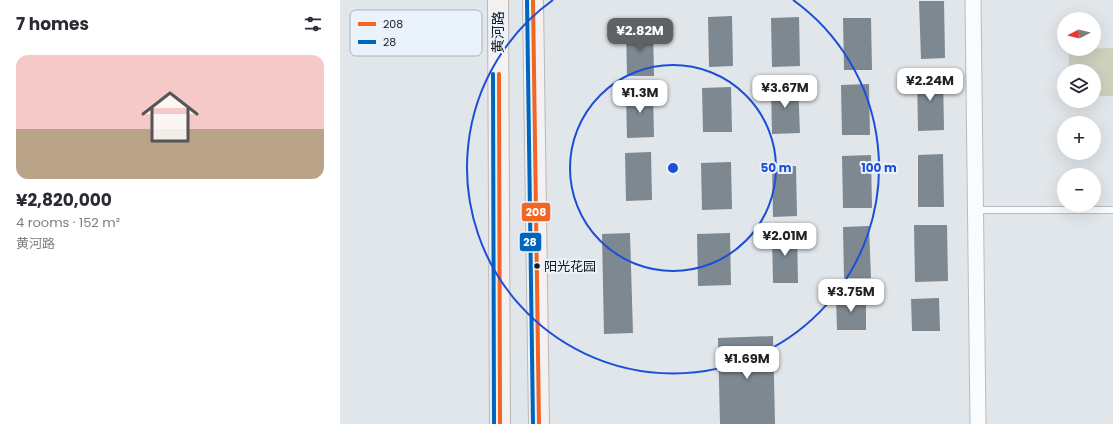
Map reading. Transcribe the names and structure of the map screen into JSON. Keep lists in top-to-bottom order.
{
  "streets": {
    "main road": ["黄河路"]
  },
  "places": ["阳光花园"],
  "lines": ["transit line 208", "transit line 28"],
  "legend": ["208", "28"],
  "north": "left",
  "page": {
    "heading": "7 homes",
    "map_buttons": ["+", "−"],
    "price": [
      "¥2.82M",
      "¥2.24M",
      "¥3.67M",
      "¥1.3M",
      "¥2.01M",
      "¥3.75M",
      "¥1.69M"
    ],
    "list": [
      {
        "name": "¥2,820,000",
        "note": "4 rooms · 152 m² · 黄河路"
      }
    ]
  },
  "rings": ["50 m", "100 m"]
}
